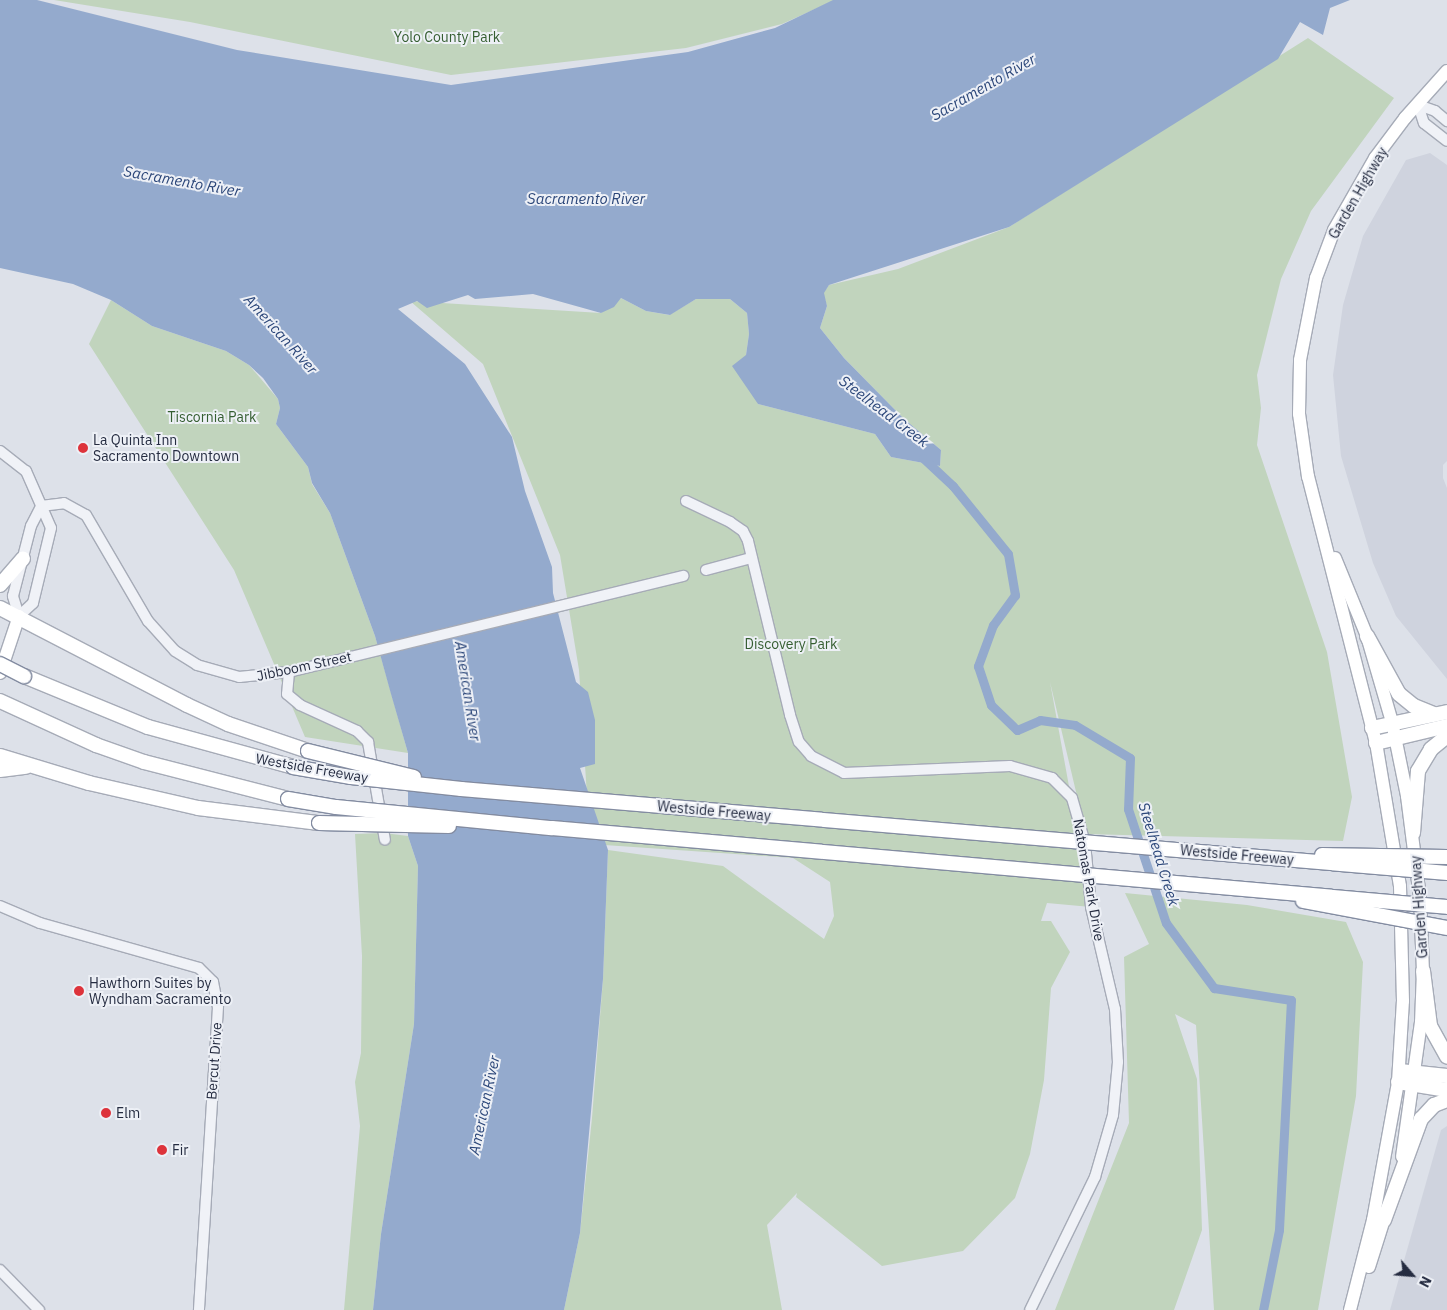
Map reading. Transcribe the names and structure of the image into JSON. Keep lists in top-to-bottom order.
{
  "streets": {
    "highway": ["Westside Freeway"],
    "main road": ["Garden Highway"],
    "street": ["Jibboom Street", "Natomas Park Drive", "Bercut Drive"]
  },
  "water": ["Sacramento River", "American River", "Steelhead Creek"],
  "parks": ["Yolo County Park", "Tiscornia Park", "Discovery Park"],
  "places": [
    "La Quinta Inn Sacramento Downtown",
    "Hawthorn Suites by Wyndham Sacramento",
    "Elm",
    "Fir"
  ],
  "north": "bottom right"
}
